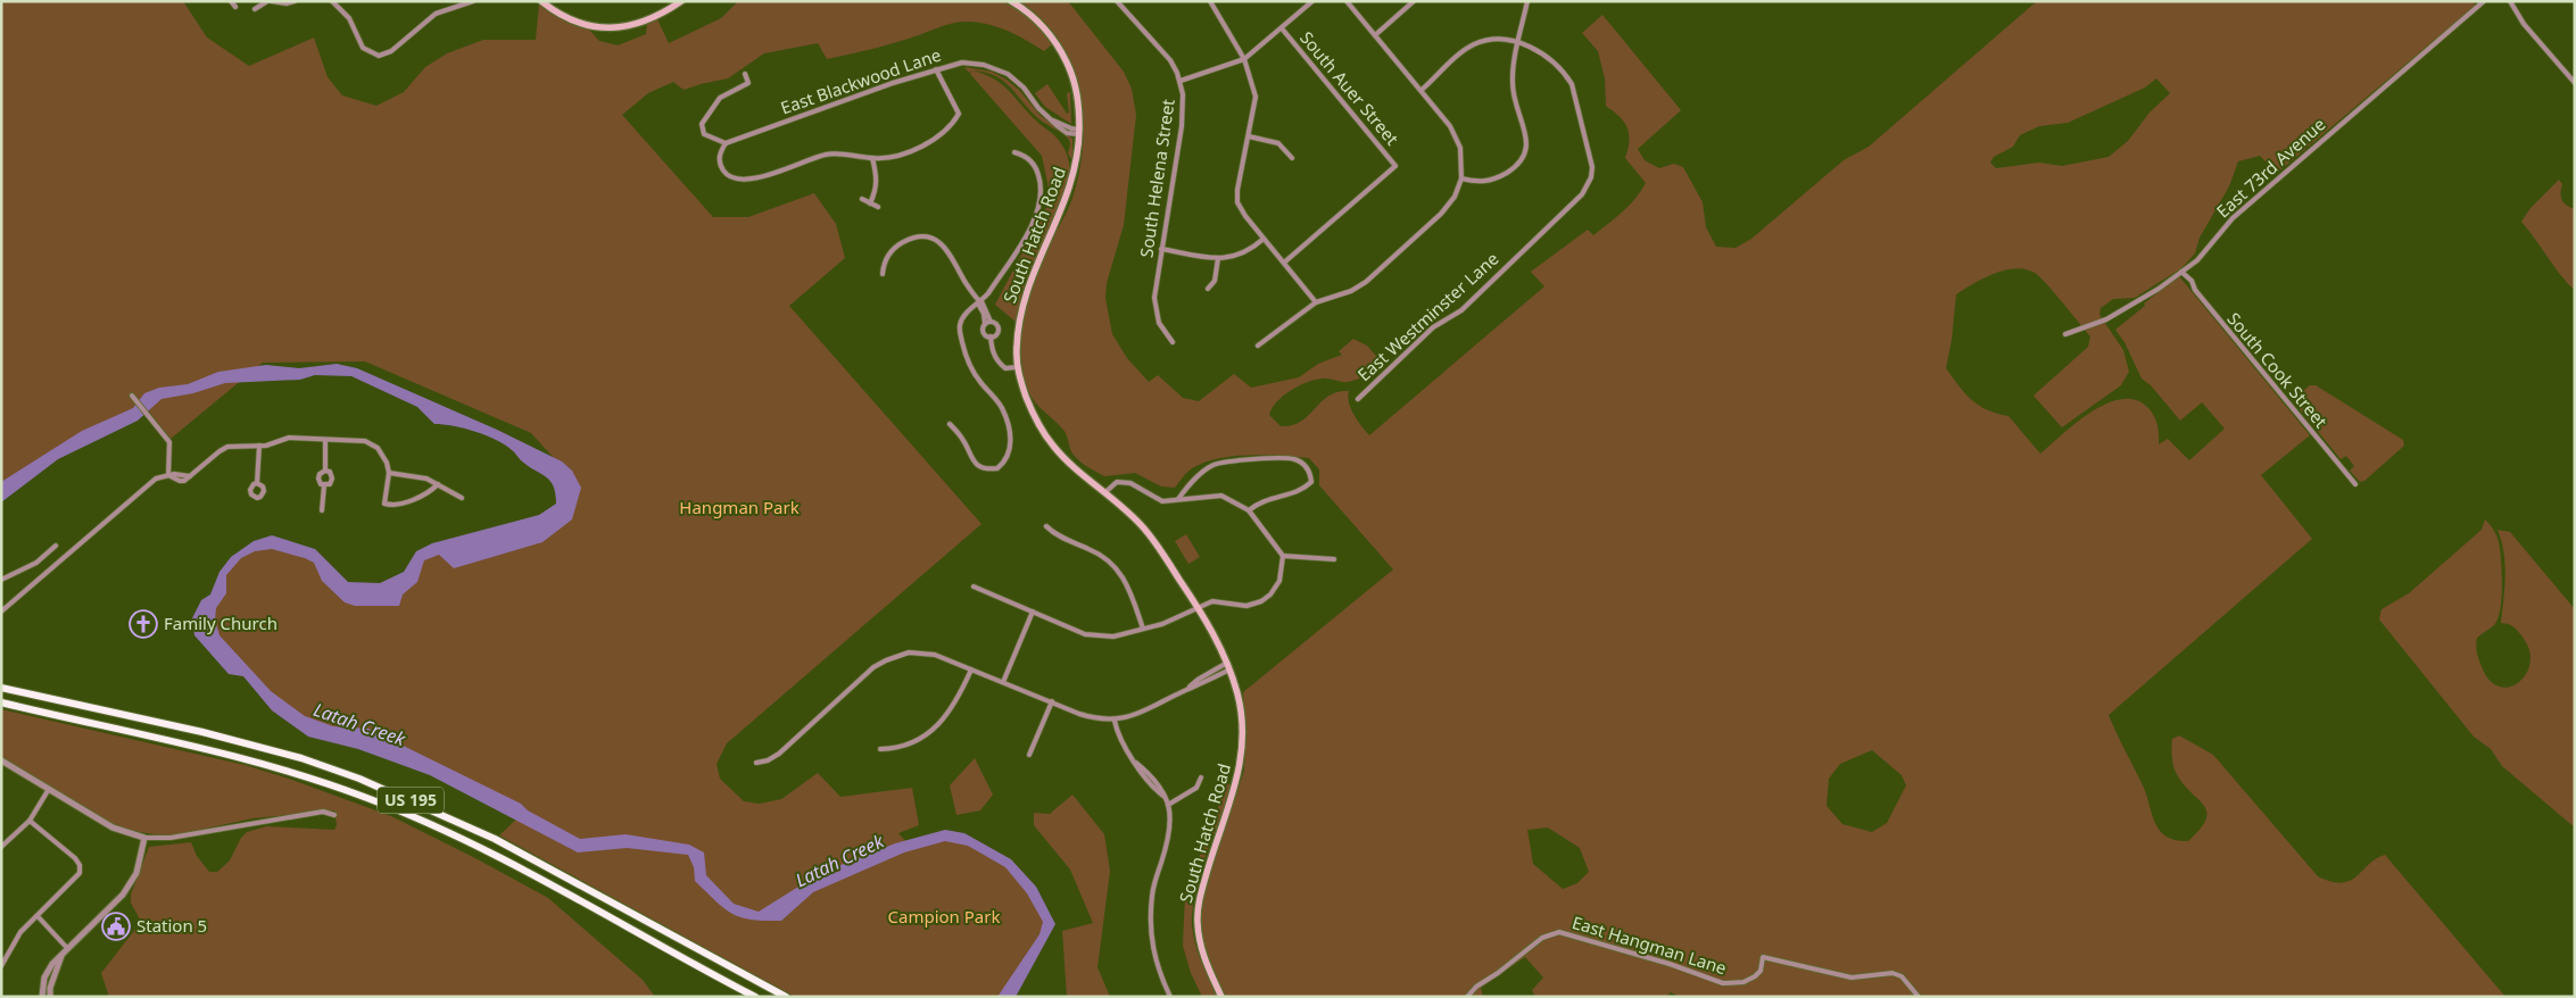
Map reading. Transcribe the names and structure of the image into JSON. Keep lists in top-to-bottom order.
{
  "streets": {
    "highway": ["US 195"],
    "main road": ["South Hatch Road"],
    "street": [
      "East Blackwood Lane",
      "South Auer Street",
      "East 73rd Avenue",
      "South Helena Street",
      "East Westminster Lane",
      "South Cook Street",
      "East Hangman Lane"
    ]
  },
  "crossings": [
    ["East Blackwood Lane", "South Hatch Road"],
    ["East 73rd Avenue", "South Cook Street"]
  ],
  "water": ["Latah Creek"],
  "parks": ["Hangman Park", "Campion Park"],
  "places": {
    "church": ["Family Church"],
    "public building": ["Station 5"]
  }
}
